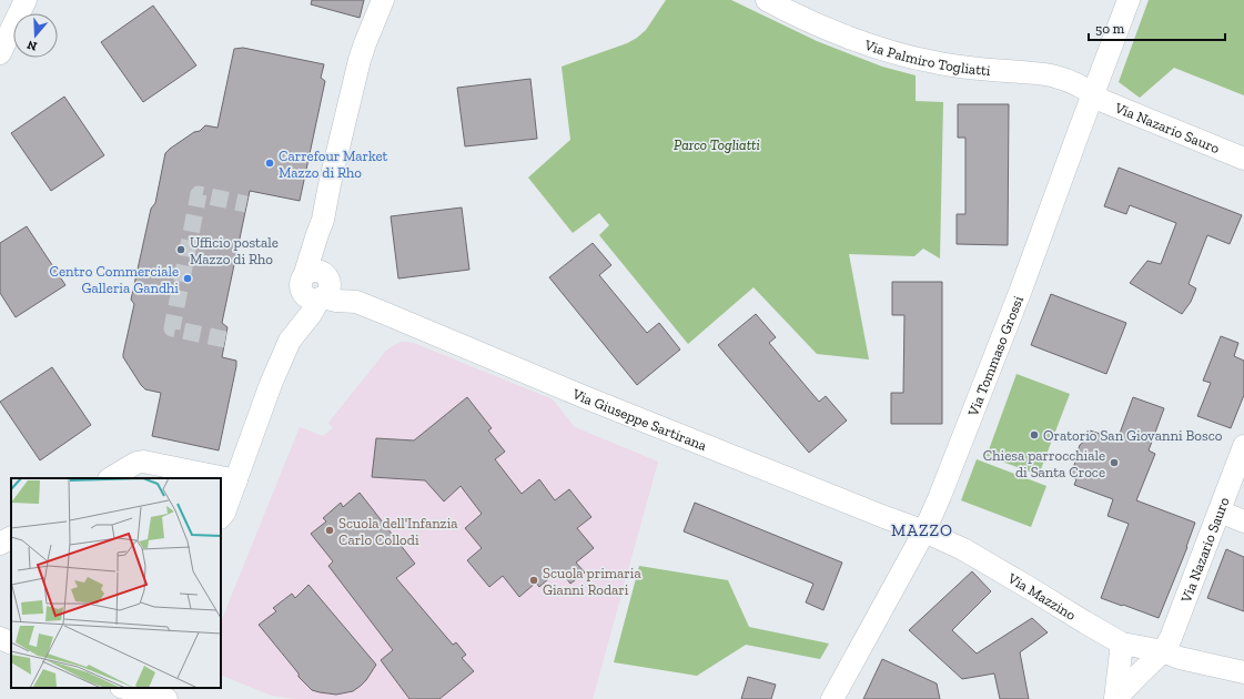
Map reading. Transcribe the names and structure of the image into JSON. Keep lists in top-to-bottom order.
{
  "streets": {
    "street": [
      "Via Palmiro Togliatti",
      "Via Nazario Sauro",
      "Via Tommaso Grossi",
      "Via Giuseppe Sartirana",
      "Via Mazzino"
    ]
  },
  "crossings": [
    ["Via Palmiro Togliatti", "Via Nazario Sauro"],
    ["Via Palmiro Togliatti", "Via Tommaso Grossi"],
    ["Via Nazario Sauro", "Via Tommaso Grossi"],
    ["Via Nazario Sauro", "Via Mazzino"],
    ["Via Tommaso Grossi", "Via Giuseppe Sartirana"],
    ["Via Tommaso Grossi", "Via Mazzino"],
    ["Via Giuseppe Sartirana", "Via Mazzino"]
  ],
  "districts": ["MAZZO"],
  "parks": ["Parco Togliatti"],
  "places": [
    "Carrefour Market Mazzo di Rho",
    "Ufficio postale Mazzo di Rho",
    "Centro Commerciale Galleria Gandhi",
    "Oratorio San Giovanni Bosco",
    "Chiesa parrocchiale di Santa Croce",
    "Scuola dell'Infanzia Carlo Collodi",
    "Scuola primaria Gianni Rodari"
  ],
  "scale_bar": "50 m",
  "north": "bottom"
}
